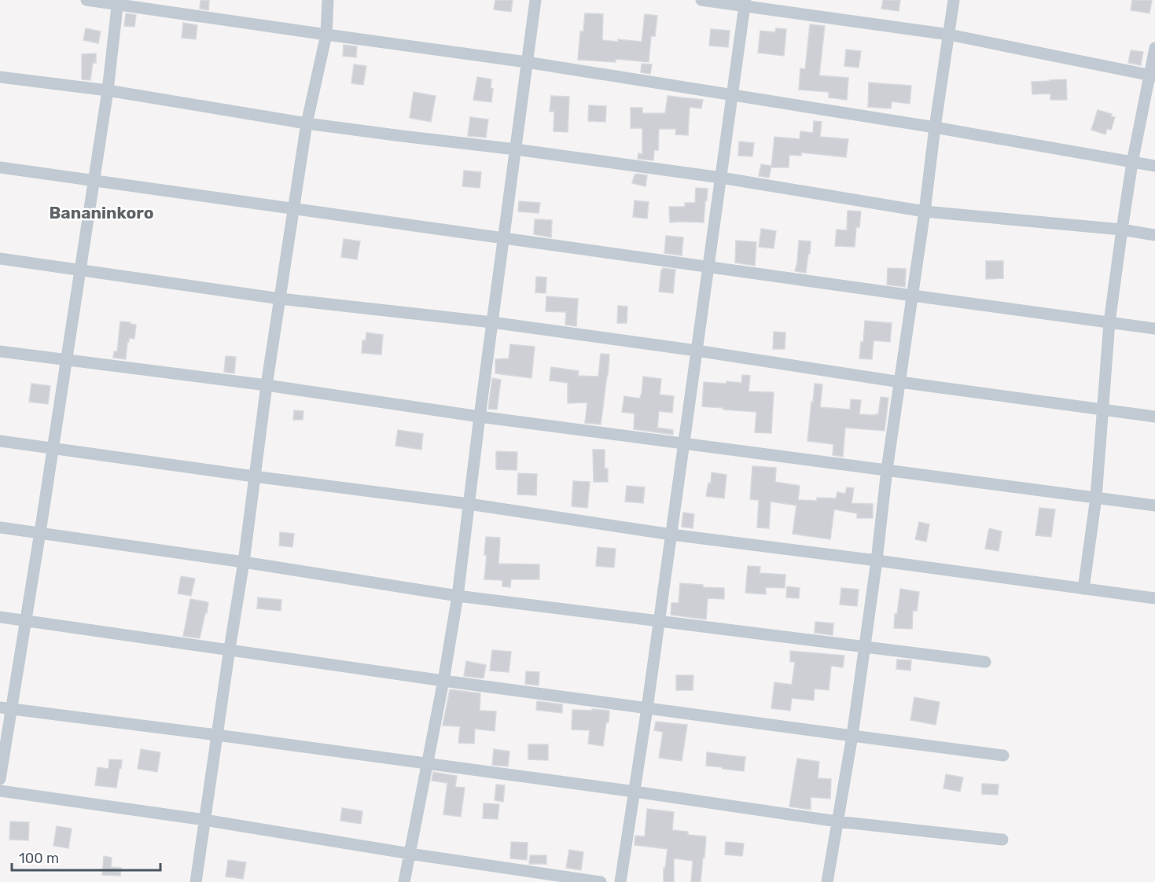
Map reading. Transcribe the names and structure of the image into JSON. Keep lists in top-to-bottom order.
{
  "districts": ["Bananinkoro"],
  "scale_bar": "100 m"
}
